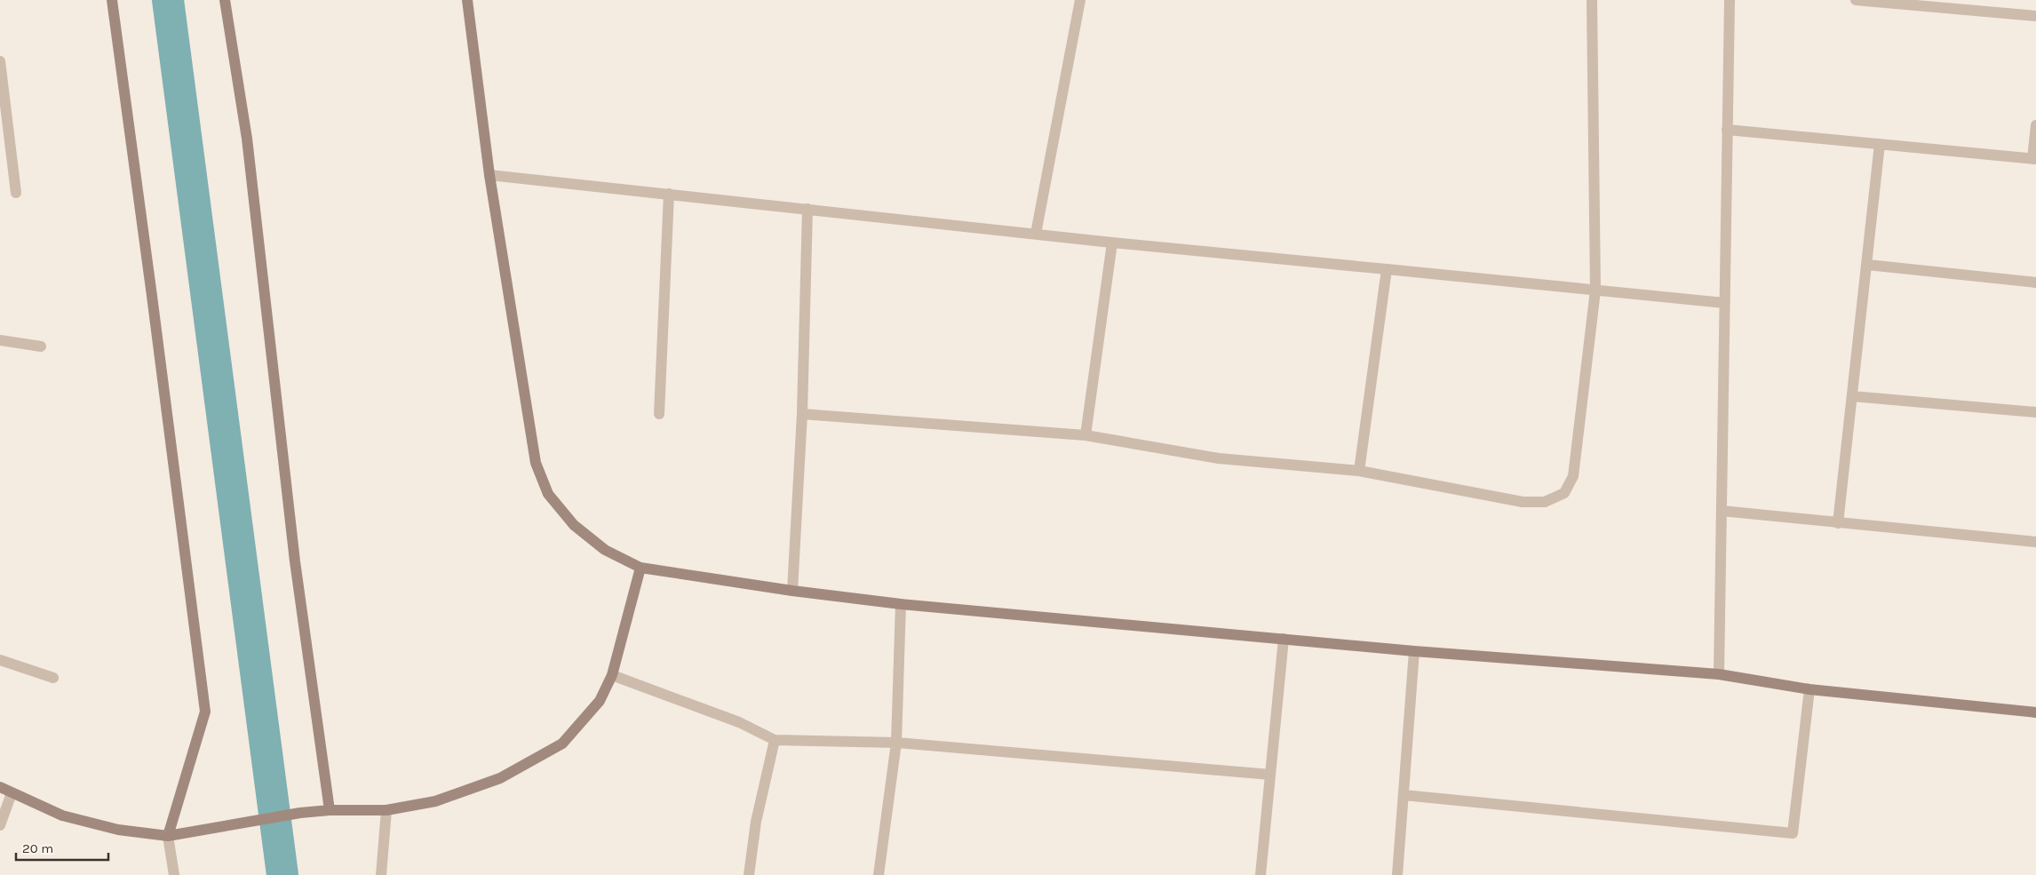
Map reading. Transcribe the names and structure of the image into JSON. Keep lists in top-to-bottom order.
{
  "scale_bar": "20 m"
}
